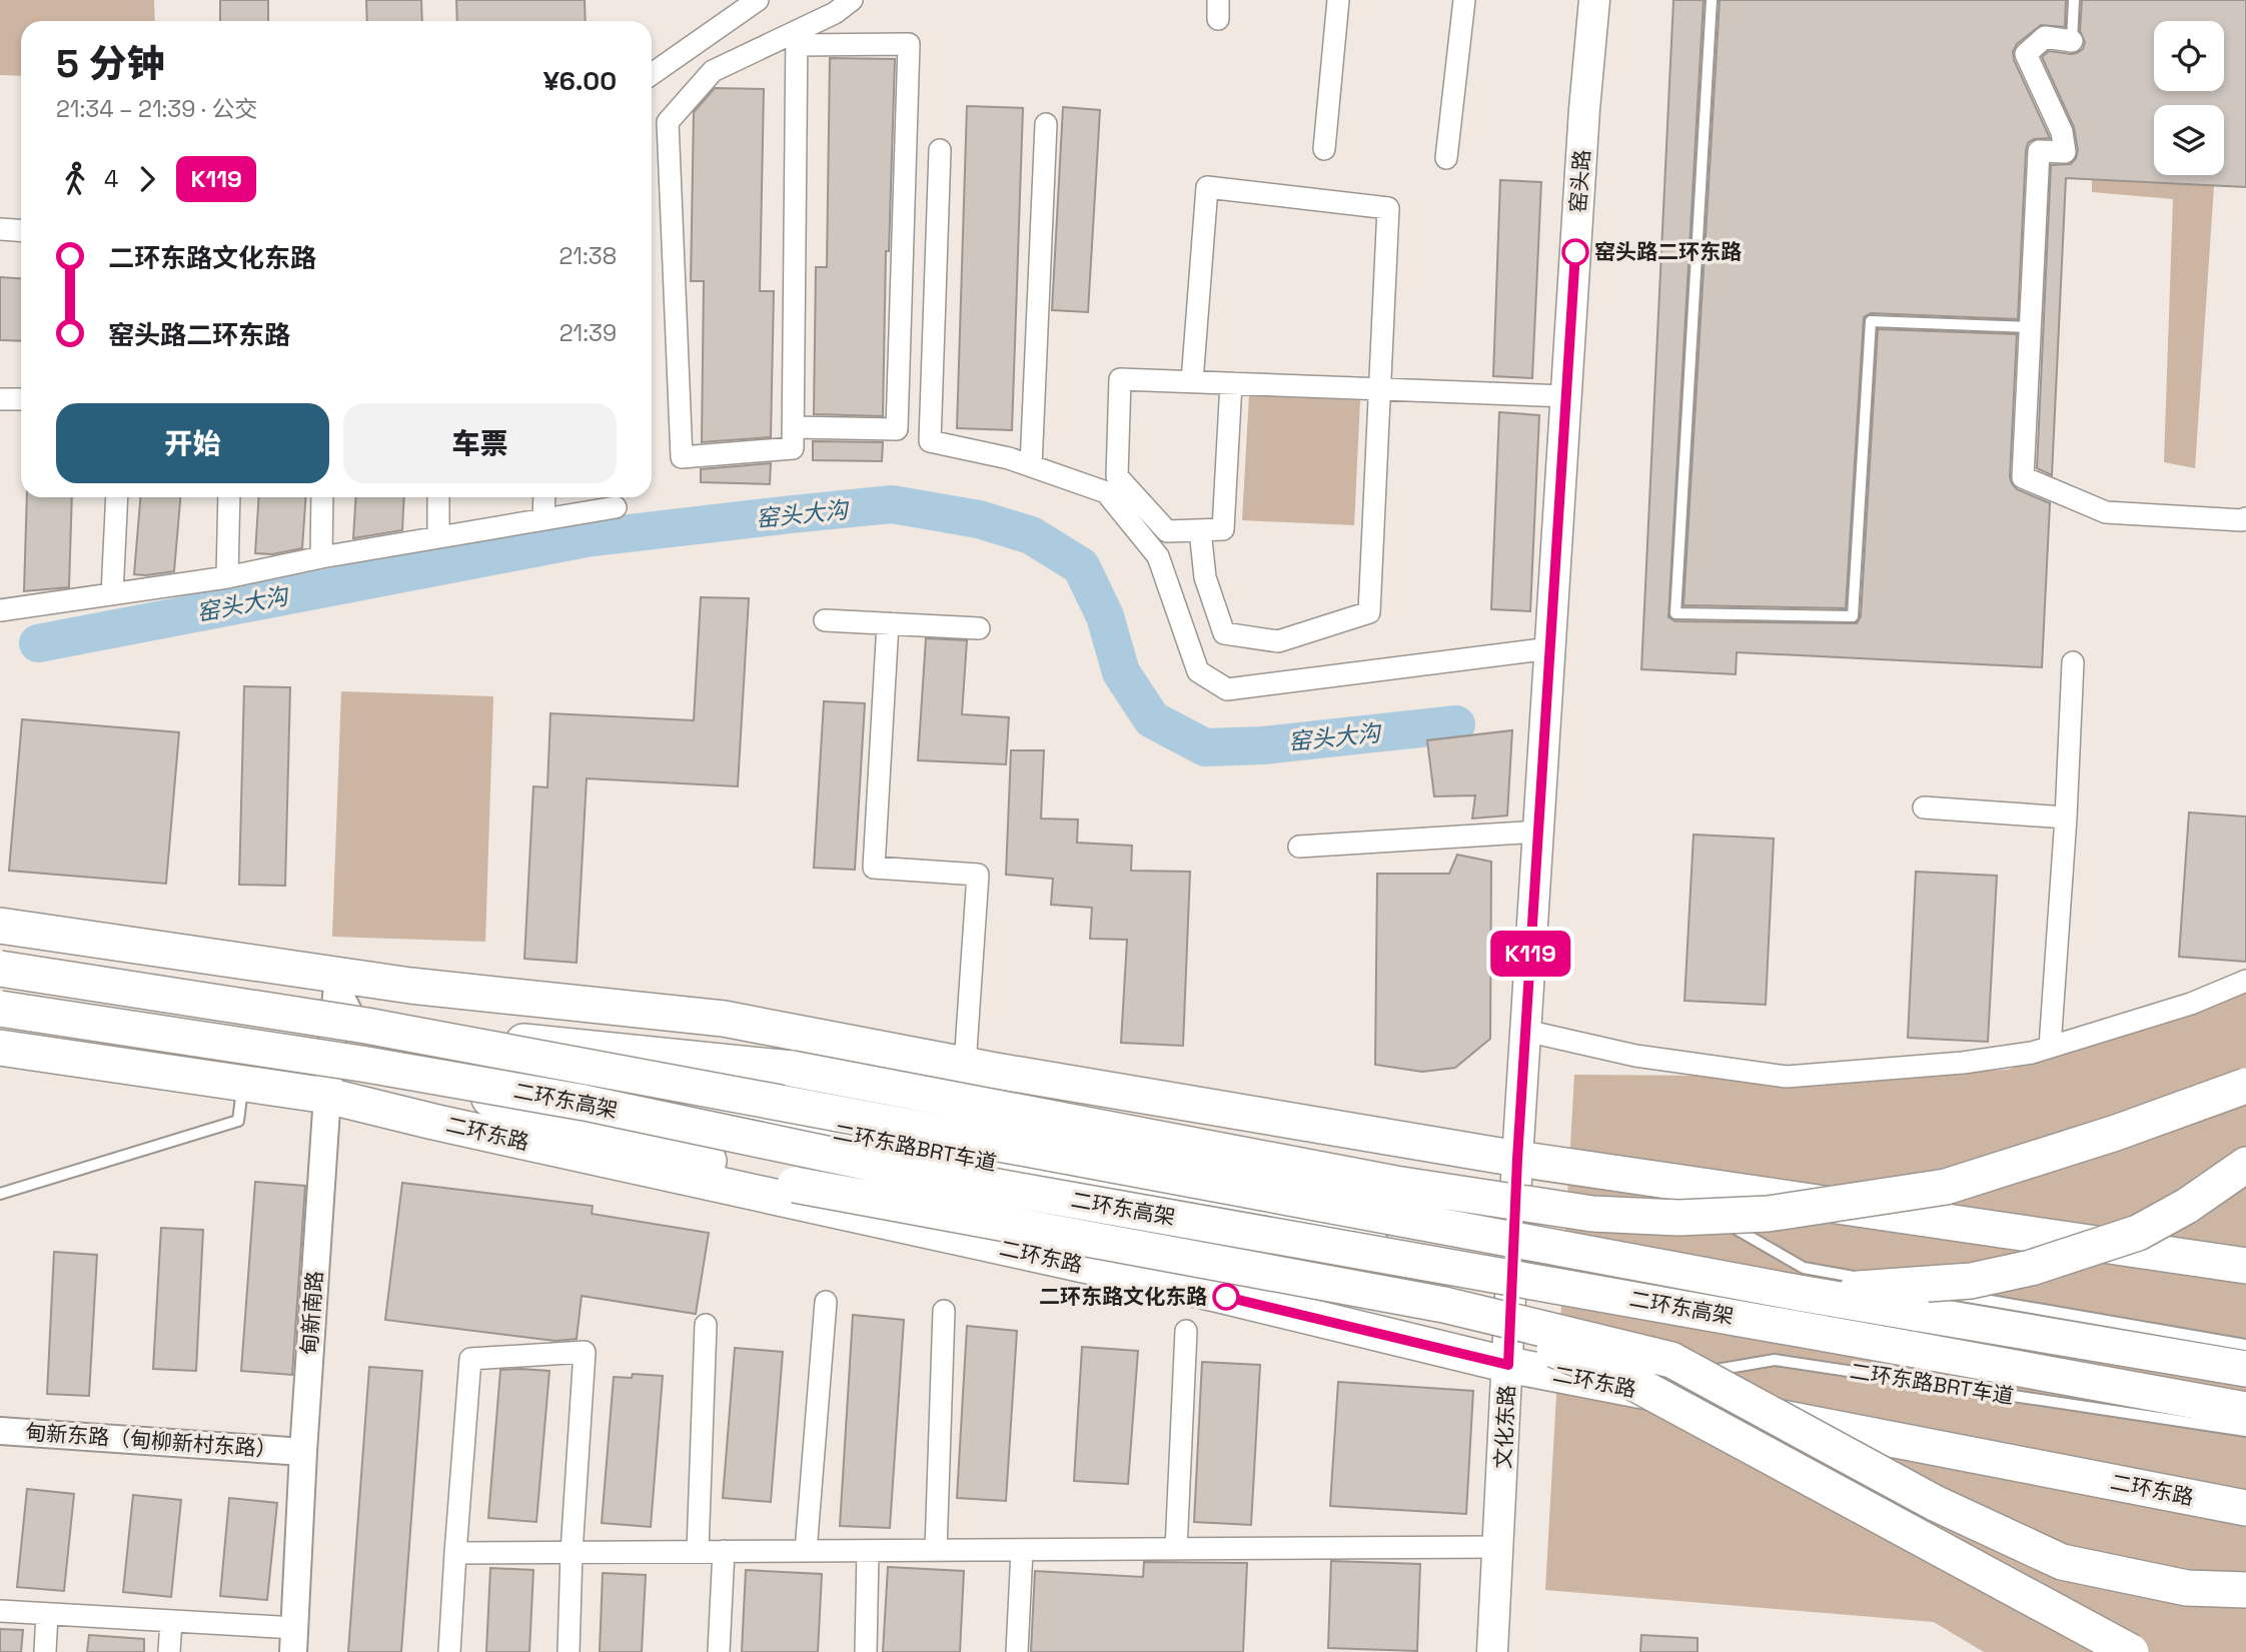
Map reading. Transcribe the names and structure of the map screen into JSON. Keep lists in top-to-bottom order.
{
  "streets": {
    "highway": ["二环东高架", "二环东路"],
    "main road": ["窑头路", "文化东路"],
    "street": ["甸新南路", "甸新东路（甸柳新村东路）"],
    "lane": ["二环东路BRT车道"]
  },
  "crossings": [
    ["窑头路", "文化东路"],
    ["二环东高架", "二环东路"],
    ["二环东高架", "甸新南路"],
    ["二环东路", "甸新南路"],
    ["二环东路", "文化东路"],
    ["甸新南路", "甸新东路（甸柳新村东路）"]
  ],
  "water": ["窑头大沟"],
  "places": ["窑头路二环东路", "二环东路文化东路"],
  "lines": ["bus line K119"],
  "page": {
    "on_map": "K119",
    "heading": ["5 分钟", "21:34 – 21:39 · 公交", "¥6.00"],
    "legs": ["4", "K119"],
    "list": [
      {
        "name": "二环东路文化东路",
        "value": "21:38"
      },
      {
        "name": "窑头路二环东路",
        "value": "21:39"
      }
    ],
    "buttons": ["开始", "车票"]
  }
}
